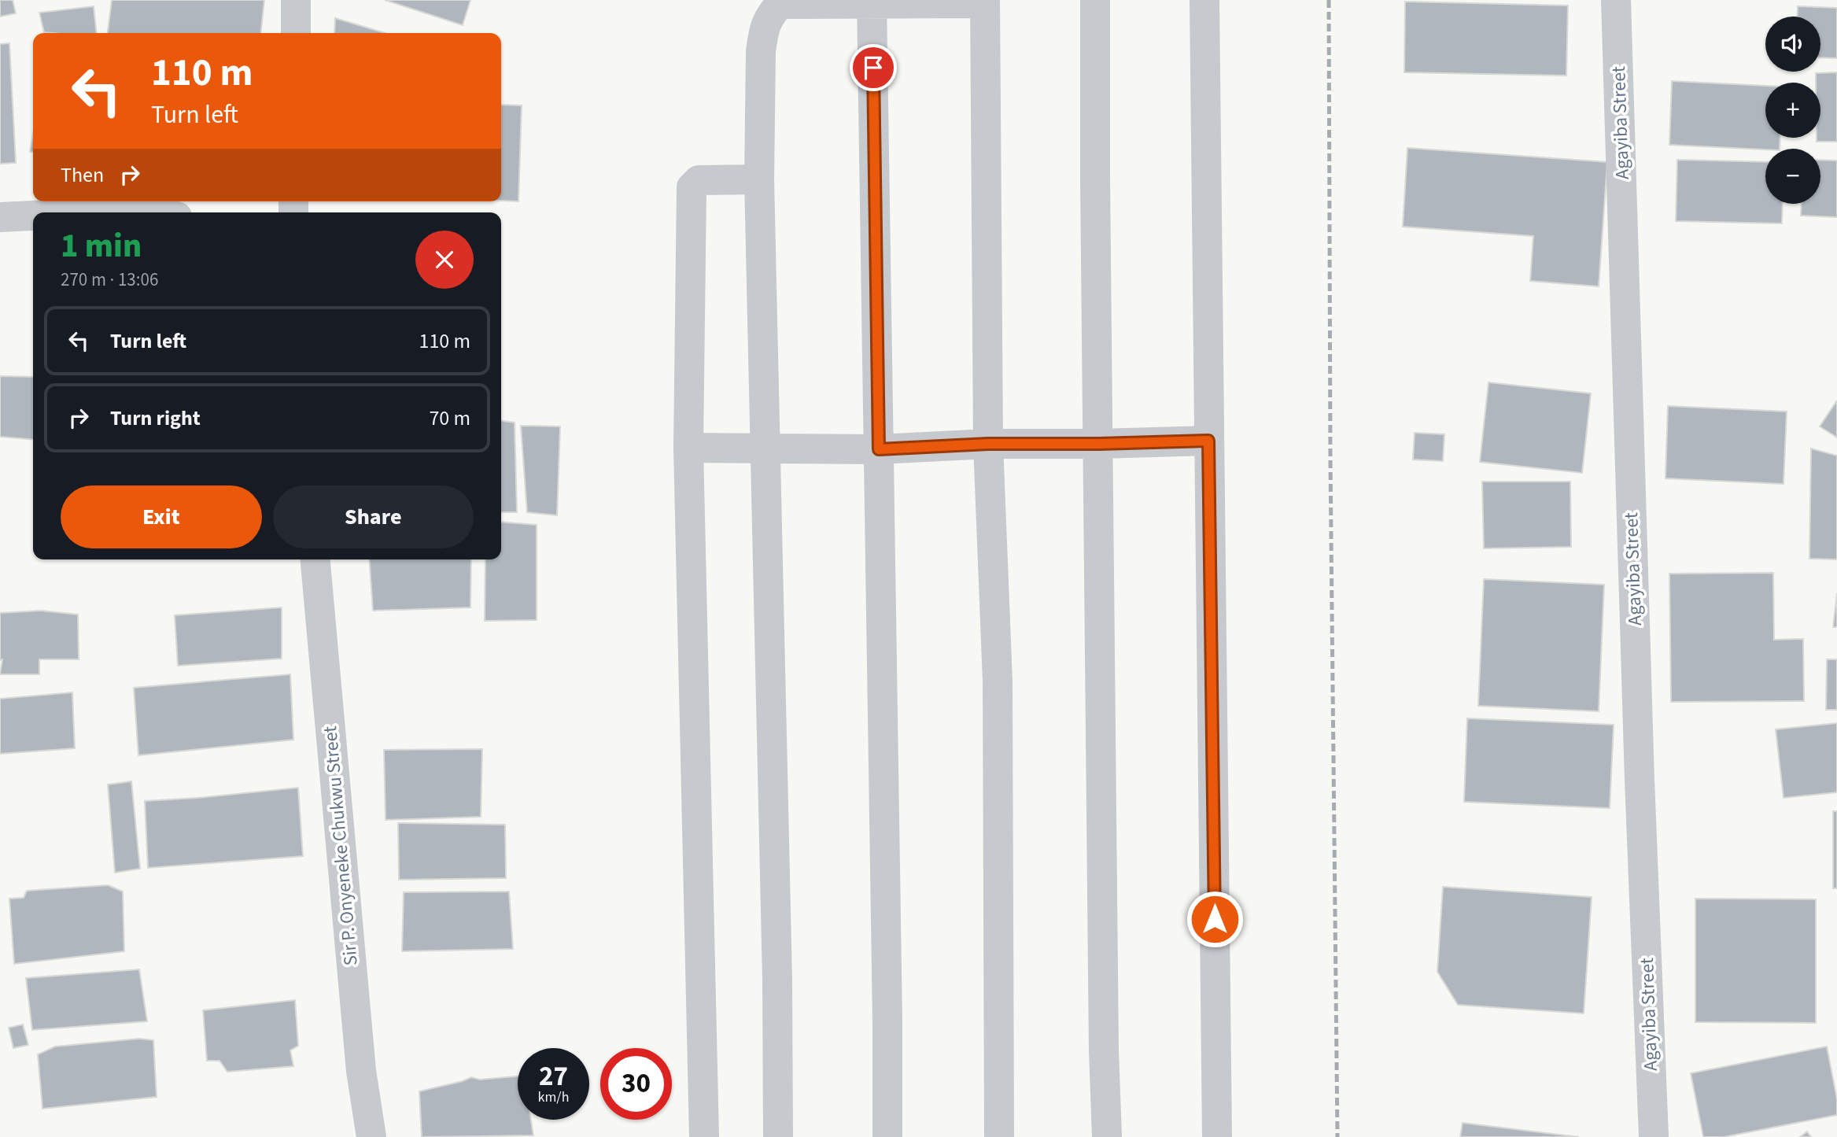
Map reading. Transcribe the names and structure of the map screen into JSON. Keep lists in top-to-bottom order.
{
  "streets": {
    "street": ["Agayiba Street", "Sir P. Onyeneke Chukwu Street"]
  },
  "page": {
    "map_buttons": ["+", "−"],
    "turn": ["110 m", "Turn left"],
    "then": "Then",
    "heading": ["1 min", "270 m · 13:06"],
    "list": [
      {
        "name": "Turn left",
        "value": "110 m"
      },
      {
        "name": "Turn right",
        "value": "70 m"
      }
    ],
    "buttons": ["Exit", "Share"],
    "speed": "27 km/h",
    "limit": "30"
  }
}
